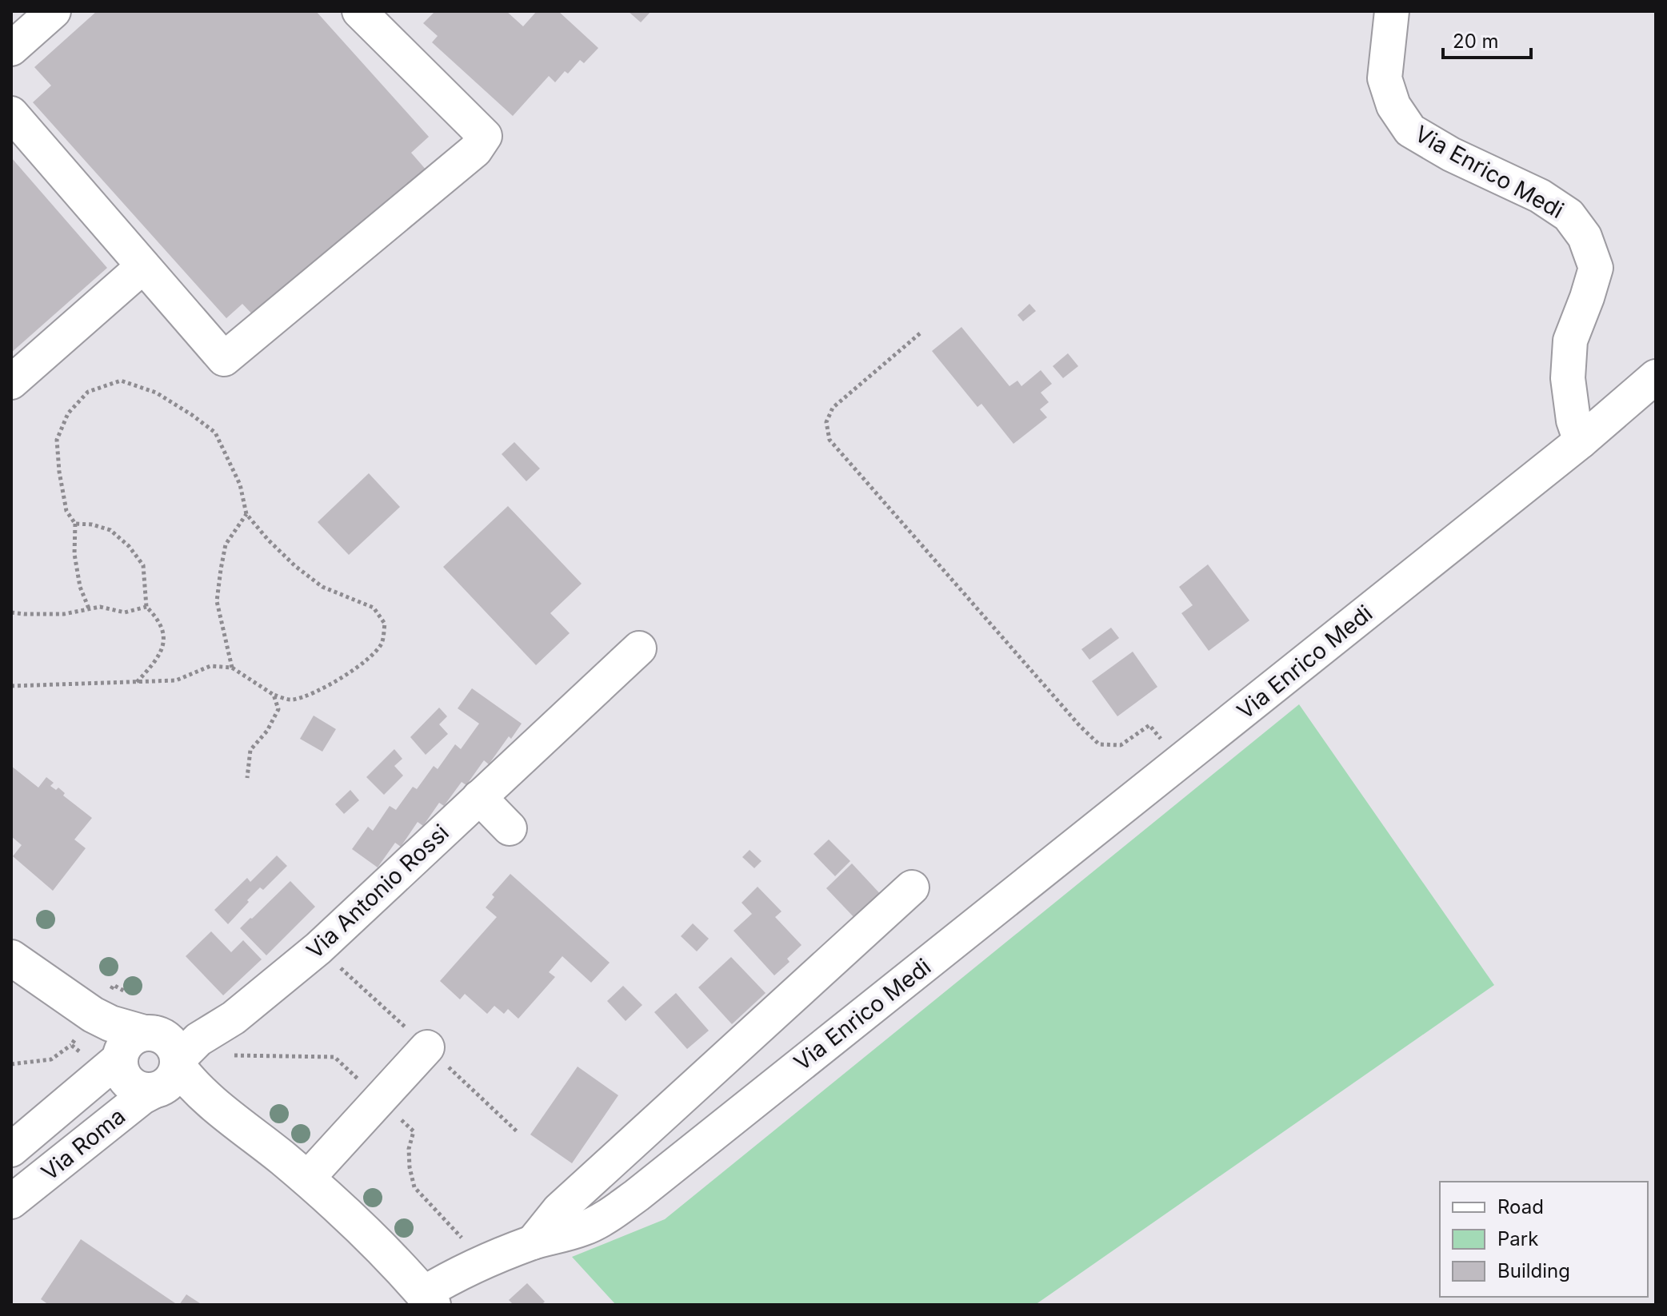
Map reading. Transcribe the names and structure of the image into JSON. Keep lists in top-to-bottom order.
{
  "streets": {
    "street": ["Via Enrico Medi", "Via Antonio Rossi", "Via Roma"]
  },
  "crossings": [
    ["Via Antonio Rossi", "Via Roma"]
  ],
  "legend": ["Road", "Park", "Building"],
  "scale_bar": "20 m"
}
